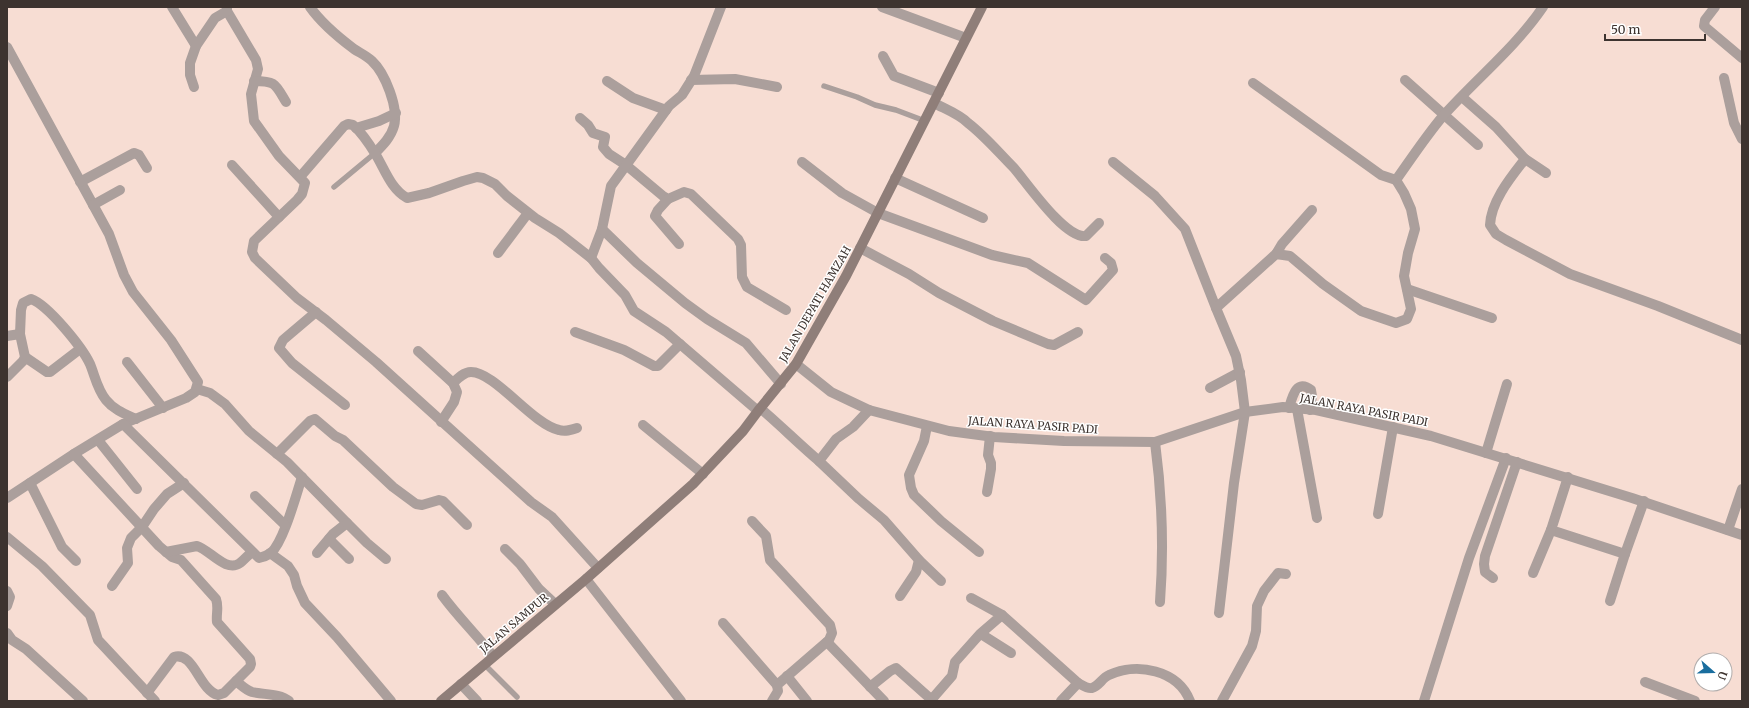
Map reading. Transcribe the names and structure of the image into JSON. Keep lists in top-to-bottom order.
{
  "streets": {
    "main road": ["JALAN DEPATI HAMZAH", "JALAN SAMPUR"],
    "street": ["JALAN RAYA PASIR PADI"]
  },
  "crossings": [
    ["JALAN DEPATI HAMZAH", "JALAN RAYA PASIR PADI"],
    ["JALAN DEPATI HAMZAH", "JALAN SAMPUR"]
  ],
  "scale_bar": "50 m",
  "north": "right"
}
